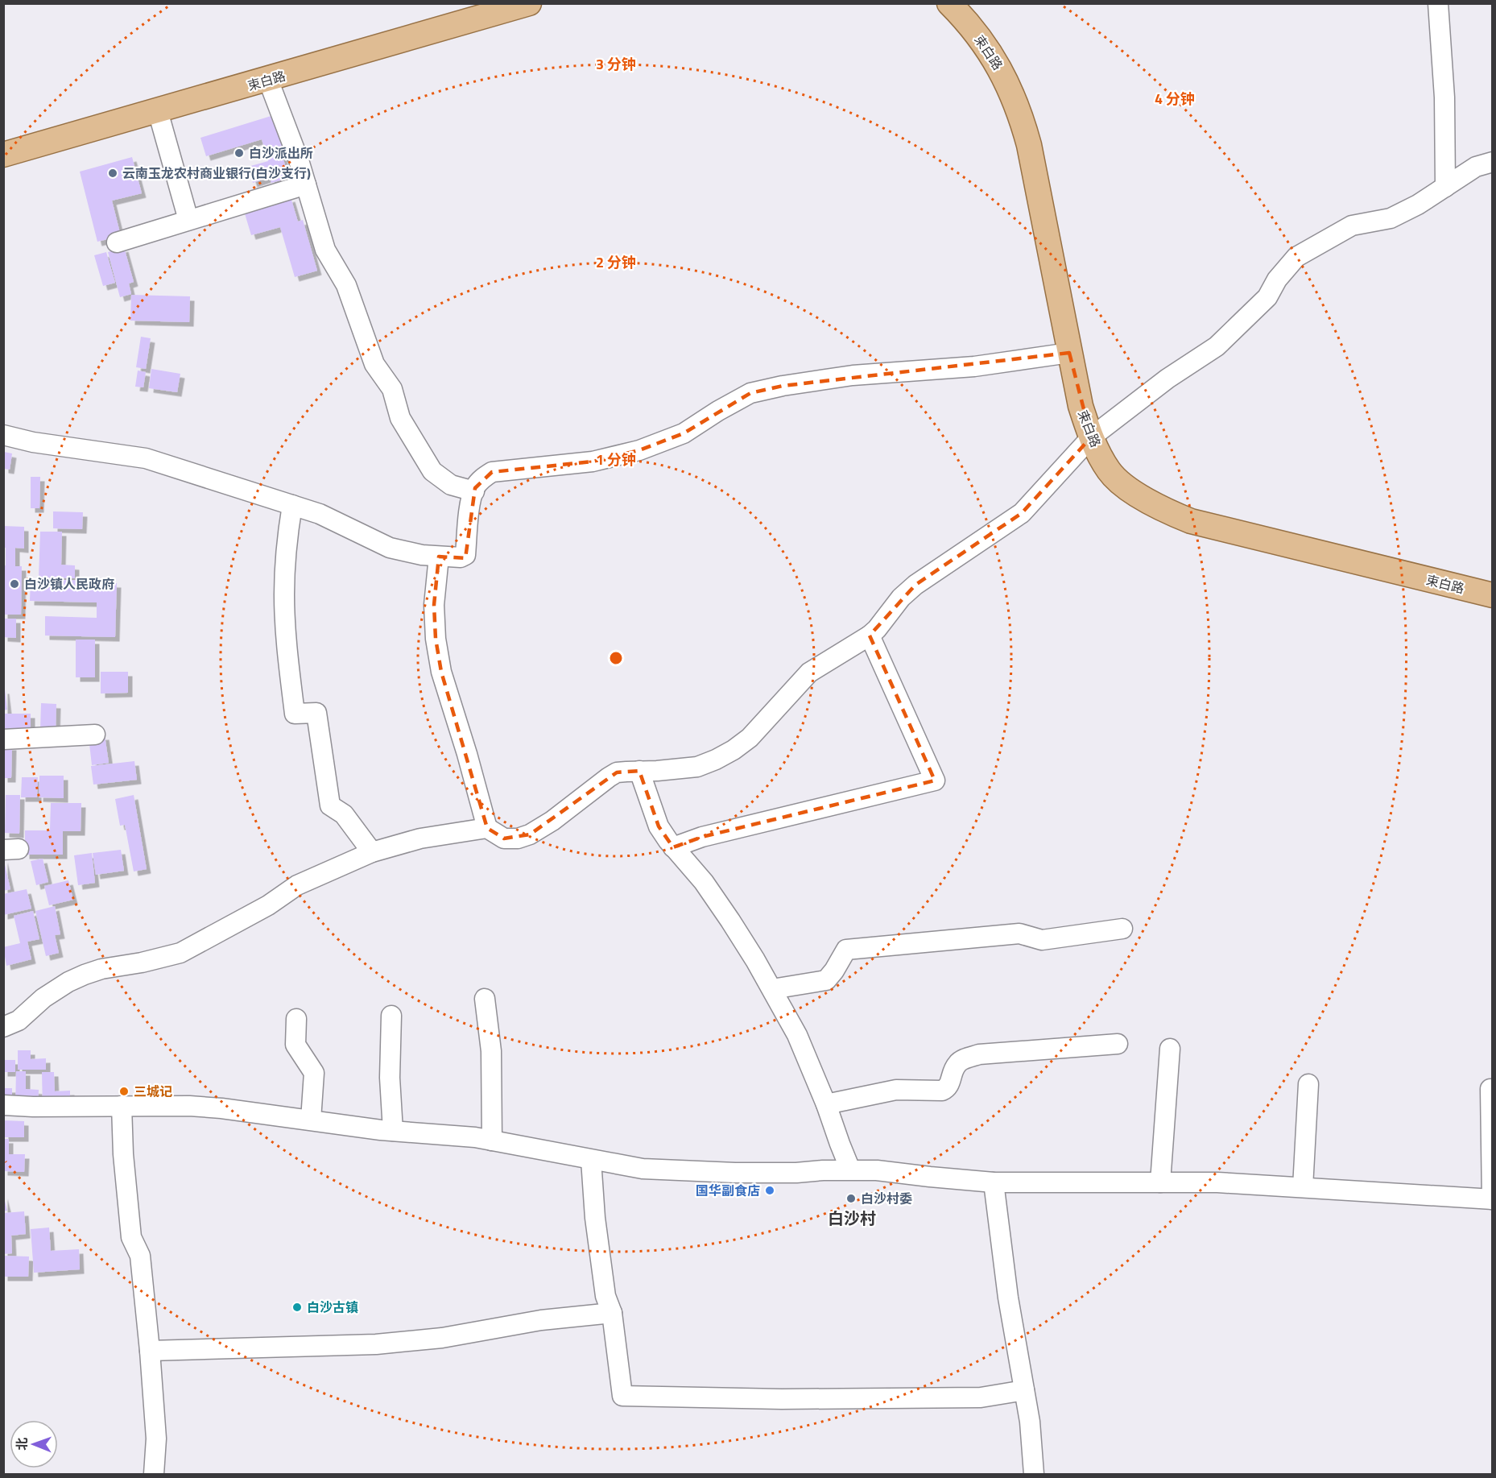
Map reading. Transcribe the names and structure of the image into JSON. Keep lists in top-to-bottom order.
{
  "streets": {
    "main road": ["束白路"]
  },
  "districts": ["白沙村"],
  "places": [
    "白沙派出所",
    "云南玉龙农村商业银行(白沙支行)",
    "白沙镇人民政府",
    "三城记",
    "国华副食店",
    "白沙村委",
    "白沙古镇"
  ],
  "north": "left",
  "rings": [
    "3 分钟",
    "4 分钟",
    "2 分钟",
    "1 分钟"
  ]
}
